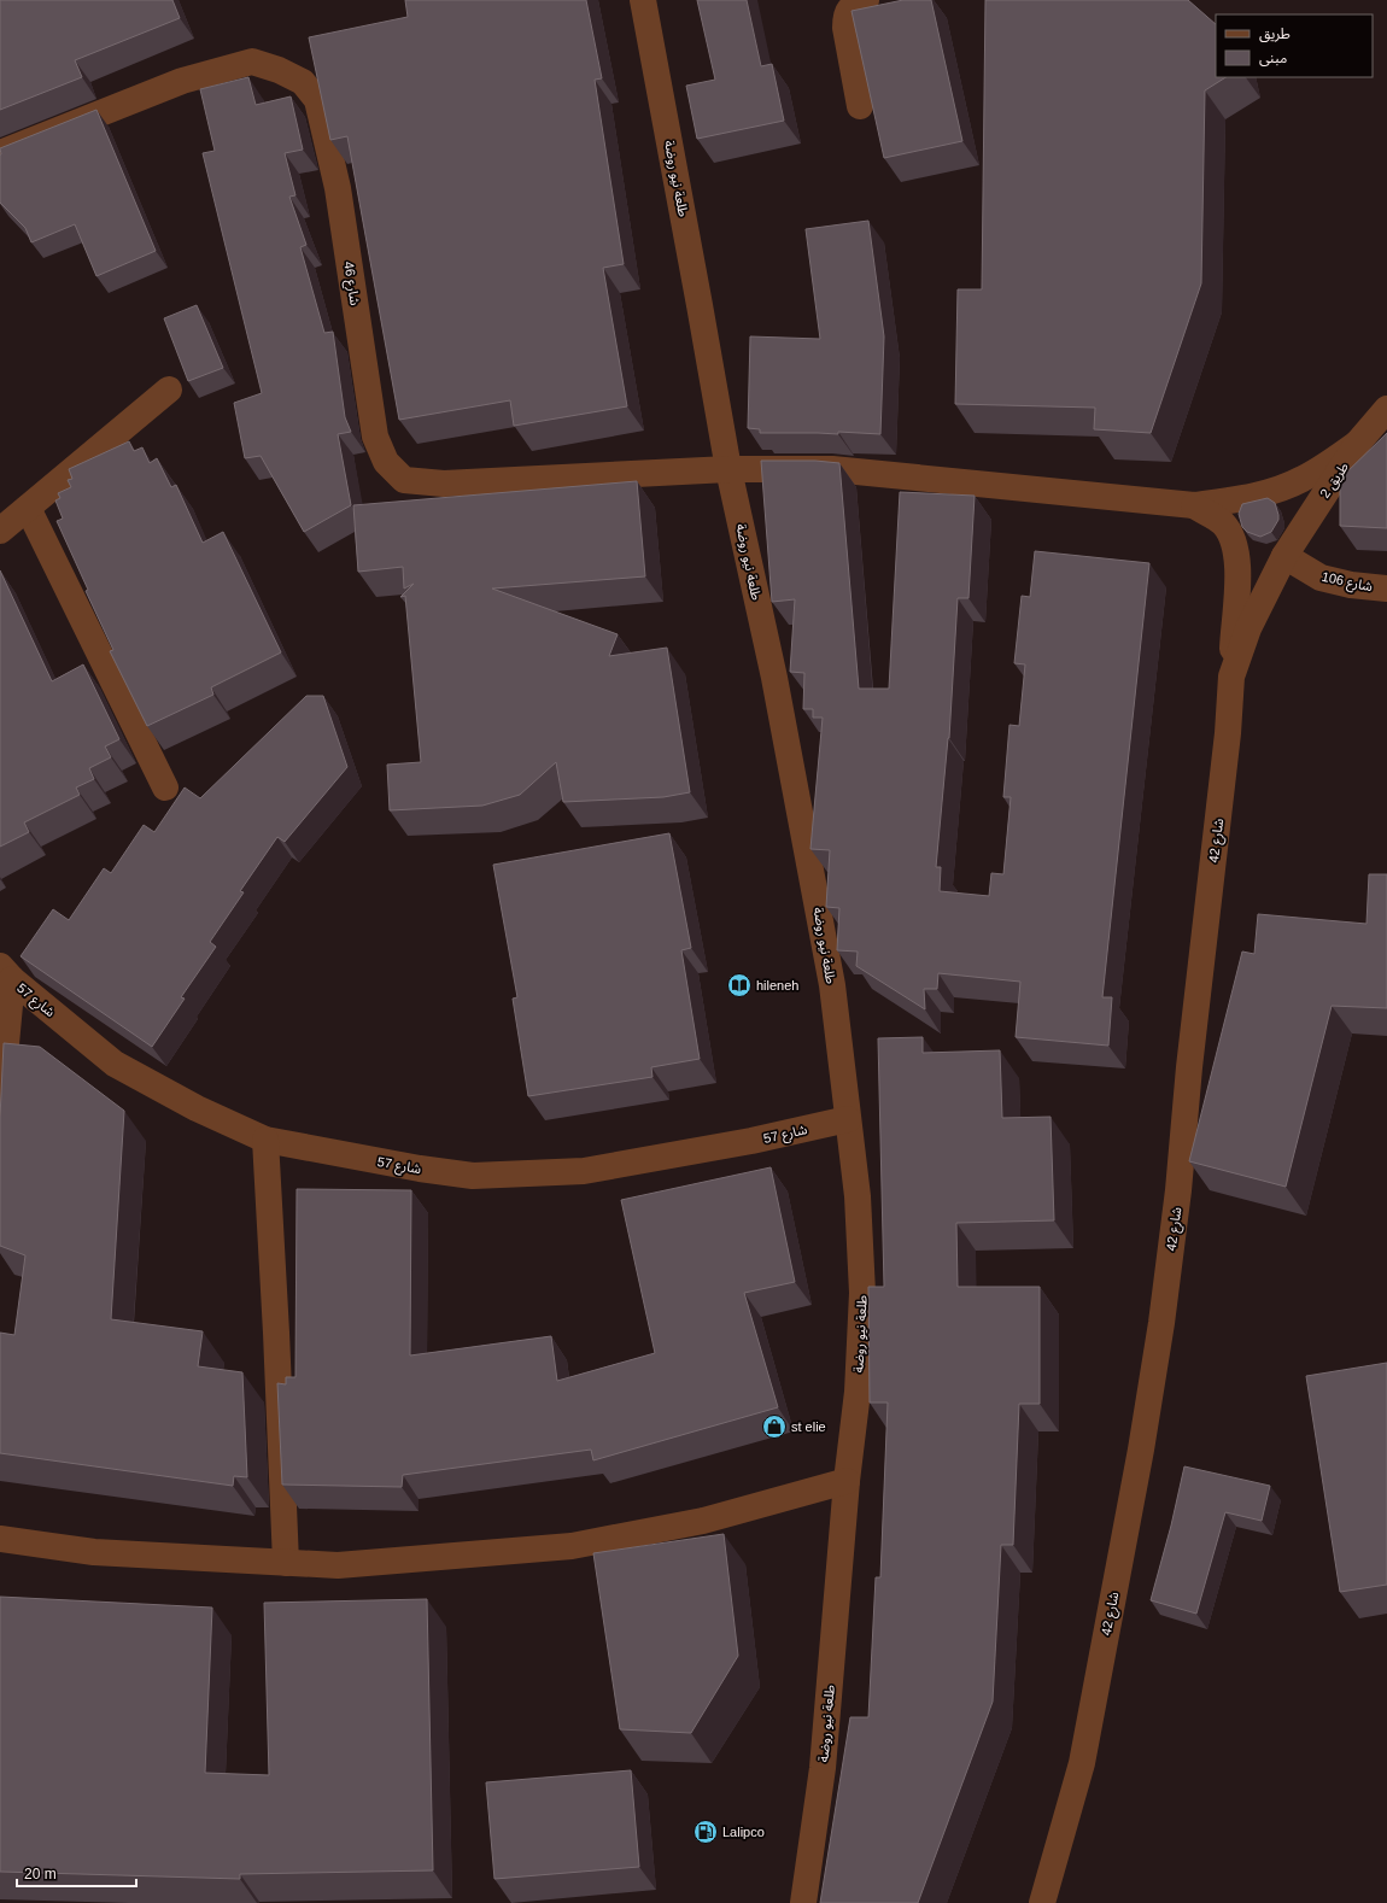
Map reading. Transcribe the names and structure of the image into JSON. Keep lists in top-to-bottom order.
{
  "streets": {
    "street": [
      "طلعة نيو روضة",
      "شارع 46",
      "طريق 2",
      "شارع 106",
      "شارع 42",
      "شارع 57"
    ]
  },
  "crossings": [
    ["طلعة نيو روضة", "شارع 46"],
    ["طلعة نيو روضة", "شارع 57"],
    ["طريق 2", "شارع 106"],
    ["طريق 2", "شارع 42"],
    ["شارع 106", "شارع 42"]
  ],
  "places": {
    "library": ["hileneh"],
    "shop": ["st elie"],
    "fuel station": ["Lalipco"]
  },
  "legend": ["طريق", "مبنى"],
  "scale_bar": "20 m"
}
